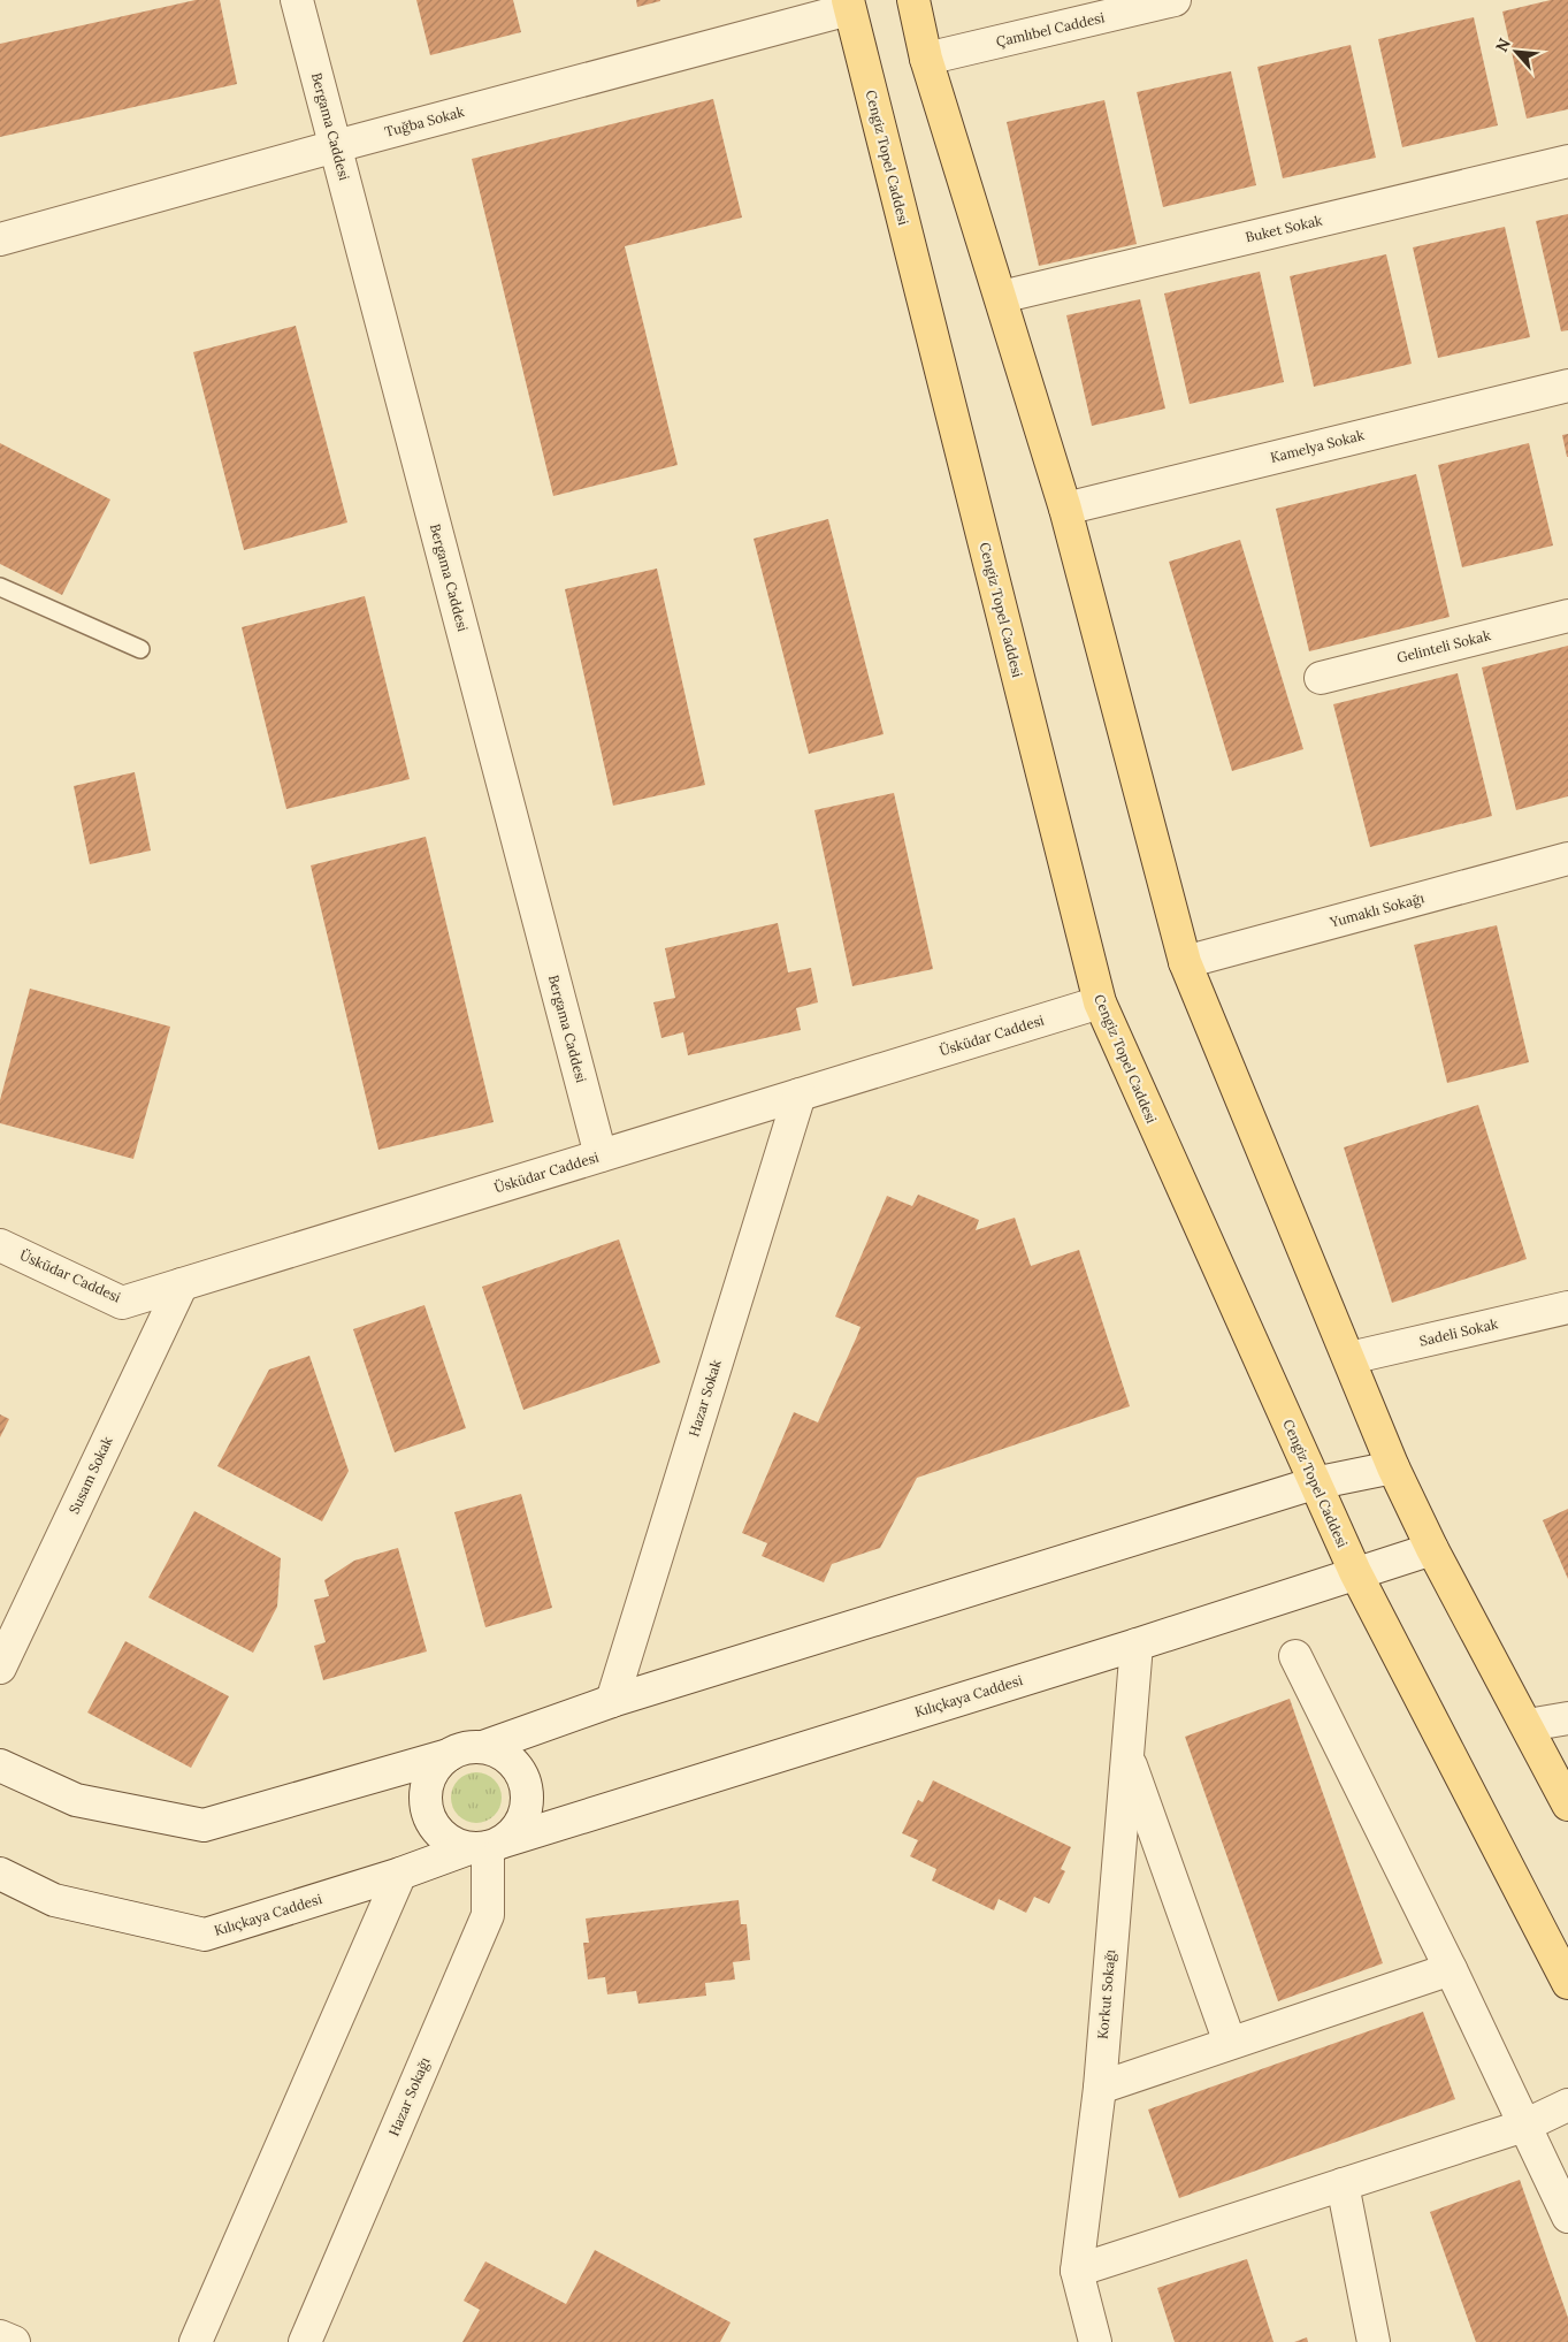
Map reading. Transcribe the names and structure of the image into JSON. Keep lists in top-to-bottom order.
{
  "streets": {
    "main road": ["Cengiz Topel Caddesi"],
    "street": [
      "Çamlıbel Caddesi",
      "Tuğba Sokak",
      "Bergama Caddesi",
      "Buket Sokak",
      "Kamelya Sokak",
      "Gelinteli Sokak",
      "Yumaklı Sokağı",
      "Üsküdar Caddesi",
      "Sadeli Sokak",
      "Hazar Sokak",
      "Susam Sokak",
      "Kılıçkaya Caddesi",
      "Korkut Sokağı",
      "Hazar Sokağı"
    ]
  },
  "crossings": [
    ["Tuğba Sokak", "Bergama Caddesi"],
    ["Tuğba Sokak", "Cengiz Topel Caddesi"],
    ["Bergama Caddesi", "Üsküdar Caddesi"],
    ["Cengiz Topel Caddesi", "Üsküdar Caddesi"],
    ["Cengiz Topel Caddesi", "Kılıçkaya Caddesi"],
    ["Üsküdar Caddesi", "Hazar Sokak"],
    ["Üsküdar Caddesi", "Susam Sokak"],
    ["Kılıçkaya Caddesi", "Korkut Sokağı"],
    ["Kılıçkaya Caddesi", "Hazar Sokağı"]
  ],
  "north": "top left"
}
